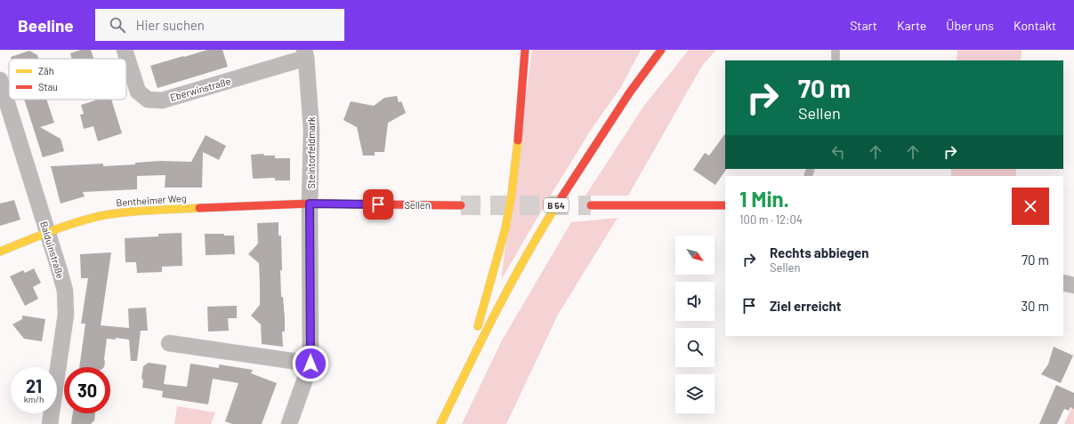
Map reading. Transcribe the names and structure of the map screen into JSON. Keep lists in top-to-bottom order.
{
  "streets": {
    "main road": ["Bentheimer Weg", "Sellen", "B 54"],
    "street": ["Eberwinstraße", "Steintorfeldmark", "Balduinstraße"]
  },
  "crossings": [
    ["Eberwinstraße", "Steintorfeldmark"],
    ["Steintorfeldmark", "Bentheimer Weg"],
    ["Steintorfeldmark", "Sellen"],
    ["Bentheimer Weg", "Sellen"],
    ["Bentheimer Weg", "Balduinstraße"]
  ],
  "legend": ["Zäh", "Stau"],
  "north": "bottom right",
  "page": {
    "header": "Beeline",
    "search": "Hier suchen",
    "nav": [
      "Start",
      "Karte",
      "Über uns",
      "Kontakt"
    ],
    "turn": ["70 m", "Sellen"],
    "heading": ["1 Min.", "100 m · 12:04"],
    "list": [
      {
        "name": "Rechts abbiegen",
        "note": "Sellen",
        "value": "70 m"
      },
      {
        "name": "Ziel erreicht",
        "value": "30 m"
      }
    ],
    "speed": "21 km/h",
    "limit": "30"
  }
}
